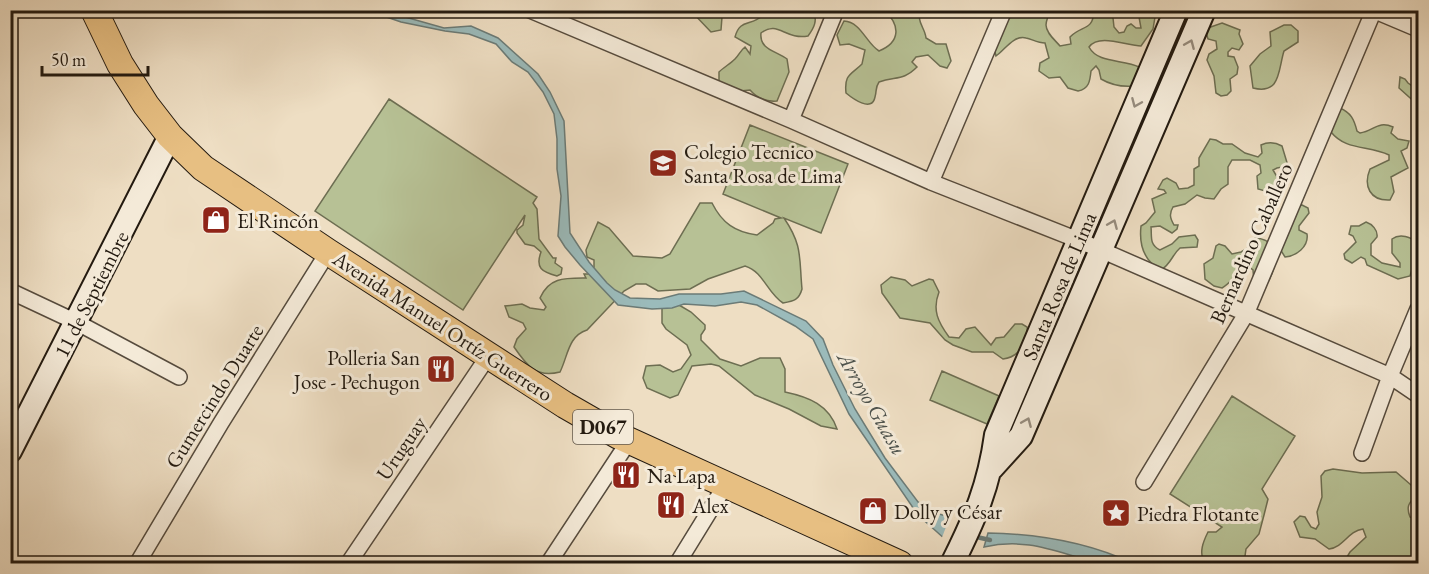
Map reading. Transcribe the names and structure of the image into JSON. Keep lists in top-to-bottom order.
{
  "streets": {
    "main road": ["Avenida Manuel Ortíz Guerrero", "D067"],
    "street": [
      "Bernardino Caballero",
      "Santa Rosa de Lima",
      "11 de Septiembre",
      "Gumercindo Duarte",
      "Uruguay"
    ]
  },
  "crossings": [
    ["11 de Septiembre", "Avenida Manuel Ortíz Guerrero"],
    ["Avenida Manuel Ortíz Guerrero", "Gumercindo Duarte"],
    ["Avenida Manuel Ortíz Guerrero", "Uruguay"]
  ],
  "water": ["Arroyo Guasu"],
  "places": {
    "school or university": ["Colegio Tecnico Santa Rosa de Lima"],
    "shop": ["El Rincón", "Dolly y César"],
    "restaurant": ["Polleria San Jose - Pechugon", "Na Lapa", "Alex"],
    "place": ["Piedra Flotante"]
  },
  "scale_bar": "50 m"
}
